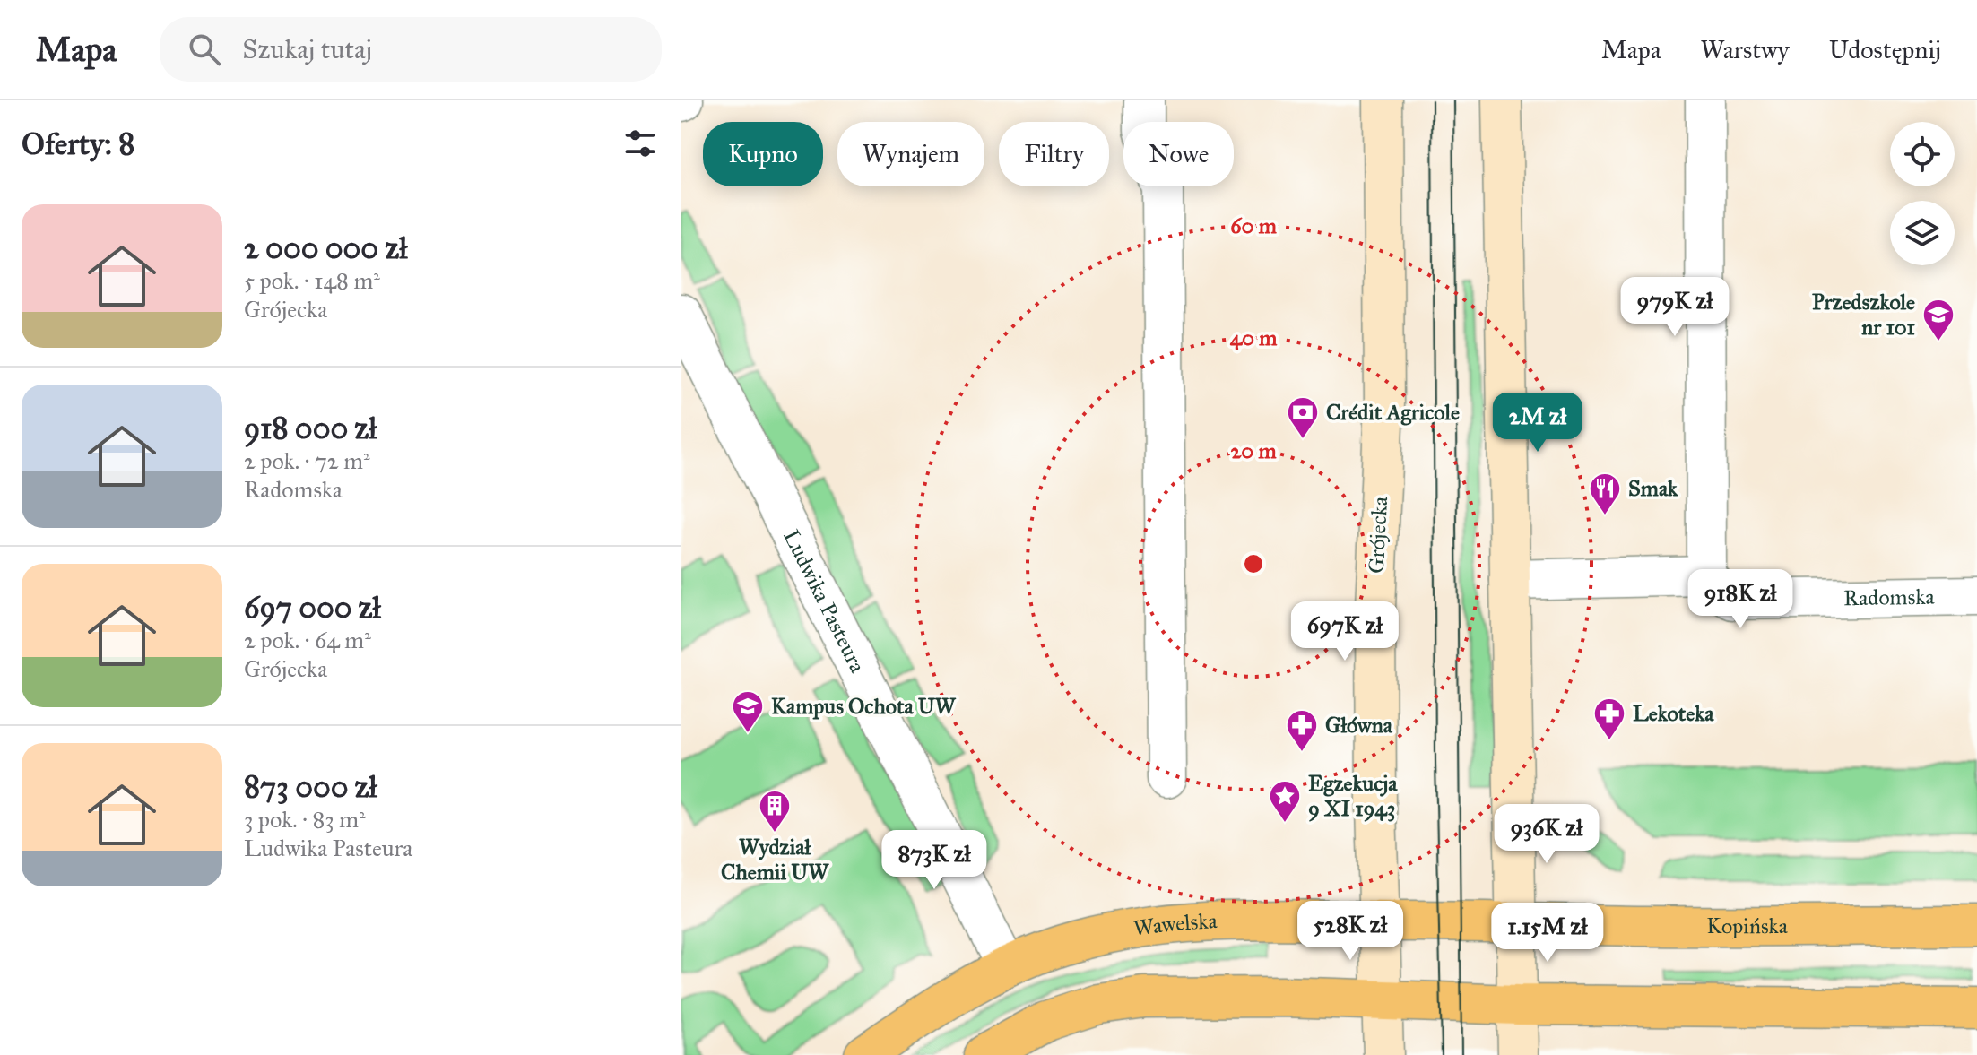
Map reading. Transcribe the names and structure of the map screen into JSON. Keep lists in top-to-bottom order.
{
  "streets": {
    "main road": ["Grójecka", "Kopińska", "Wawelska"],
    "street": ["Radomska", "Ludwika Pasteura"]
  },
  "crossings": [
    ["Grójecka", "Wawelska"],
    ["Ludwika Pasteura", "Wawelska"],
    ["Kopińska", "Wawelska"]
  ],
  "places": {
    "school or university": ["Przedszkole nr 101", "Kampus Ochota UW"],
    "bank": ["Crédit Agricole"],
    "restaurant": ["Smak"],
    "pharmacy": ["Lekoteka", "Główna"],
    "place": ["Egzekucja 9 XI 1943"],
    "building": ["Wydział Chemii UW"]
  },
  "page": {
    "header": "Mapa",
    "search": "Szukaj tutaj",
    "nav": ["Mapa", "Warstwy", "Udostępnij"],
    "heading": "Oferty: 8",
    "chip": [
      "Kupno",
      "Wynajem",
      "Filtry",
      "Nowe"
    ],
    "list": [
      {
        "name": "2 000 000 zł",
        "note": "5 pok. · 148 m² · Grójecka"
      },
      {
        "name": "918 000 zł",
        "note": "2 pok. · 72 m² · Radomska"
      },
      {
        "name": "697 000 zł",
        "note": "2 pok. · 64 m² · Grójecka"
      },
      {
        "name": "873 000 zł",
        "note": "3 pok. · 83 m² · Ludwika Pasteura"
      }
    ],
    "price": [
      "979K zł",
      "2M zł",
      "918K zł",
      "697K zł",
      "936K zł",
      "873K zł",
      "528K zł",
      "1.15M zł"
    ]
  },
  "rings": ["60 m", "40 m", "20 m"]
}
